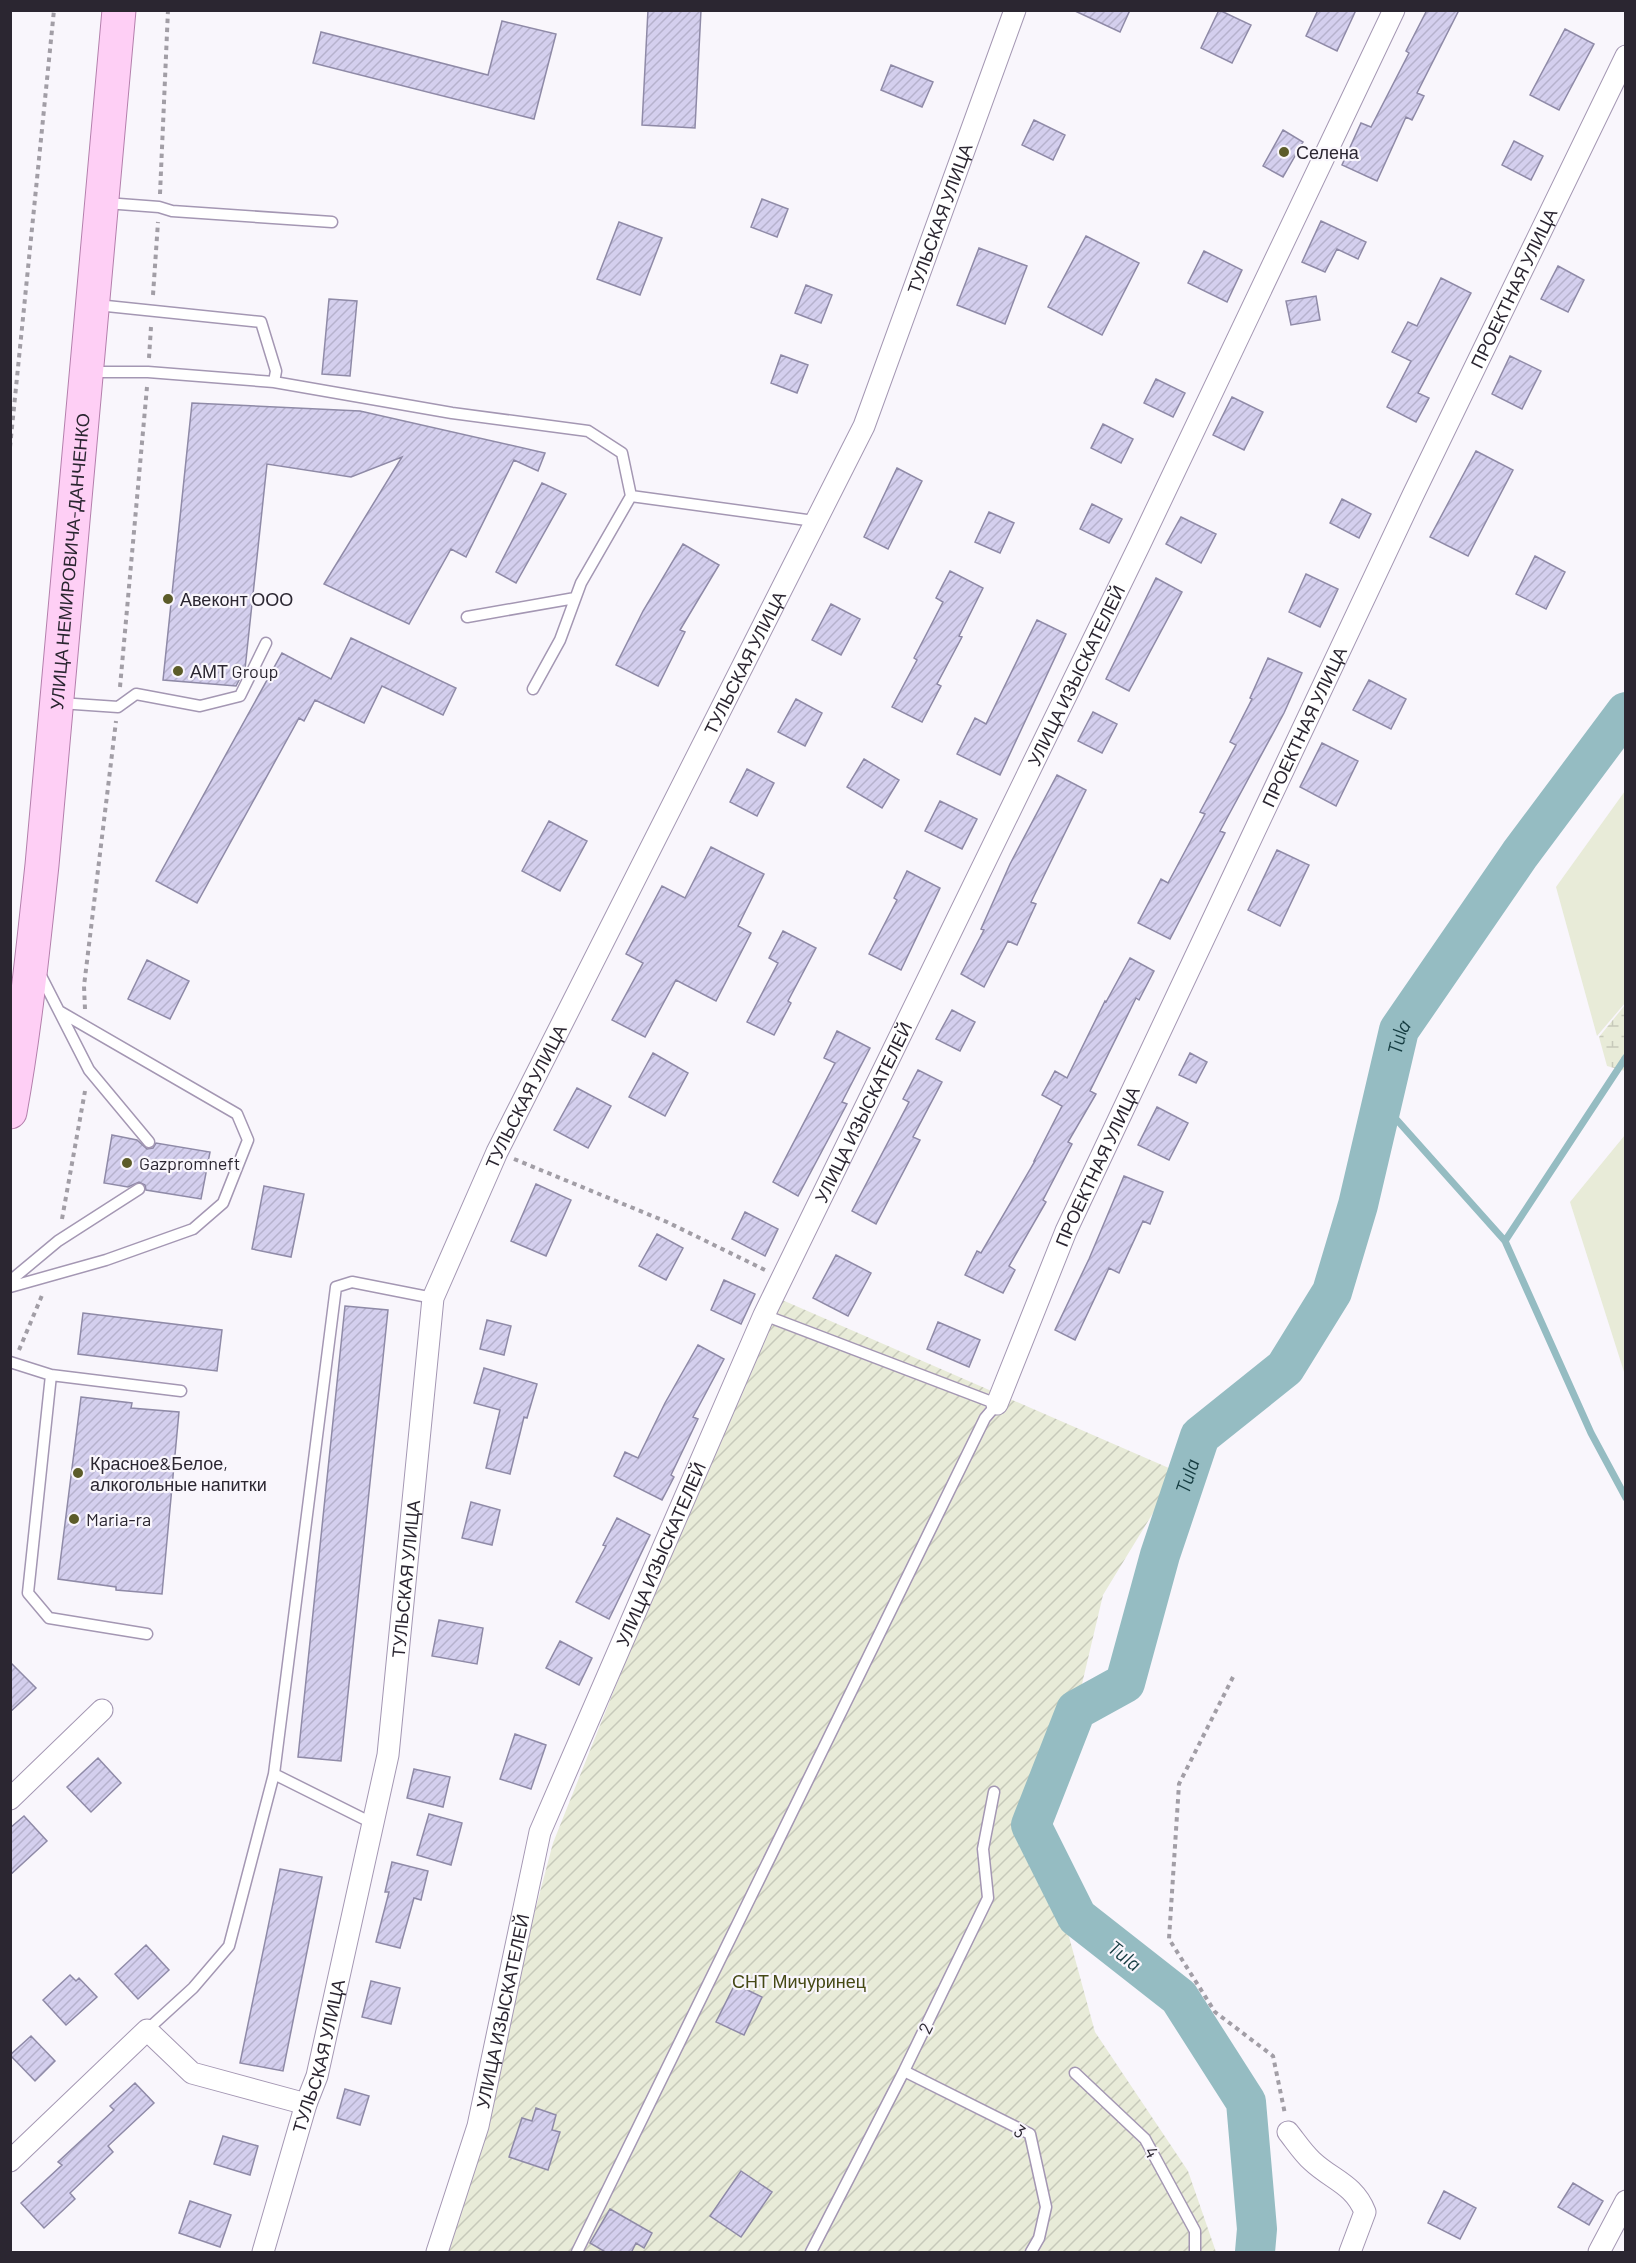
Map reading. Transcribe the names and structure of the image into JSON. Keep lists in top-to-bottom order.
{
  "streets": {
    "main road": ["УЛИЦА НЕМИРОВИЧА-ДАНЧЕНКО"],
    "street": ["ТУЛЬСКАЯ УЛИЦА", "ПРОЕКТНАЯ УЛИЦА", "УЛИЦА ИЗЫСКАТЕЛЕЙ"],
    "lane": ["2", "3", "4"]
  },
  "crossings": [
    ["2", "3"]
  ],
  "water": ["Tula"],
  "parks": ["СНТ Мичуринец"],
  "places": [
    "Селена",
    "Авеконт ООО",
    "АМТ Group",
    "Gazpromneft",
    "Красное&Белое, алкогольные напитки",
    "Maria-ra"
  ]
}
